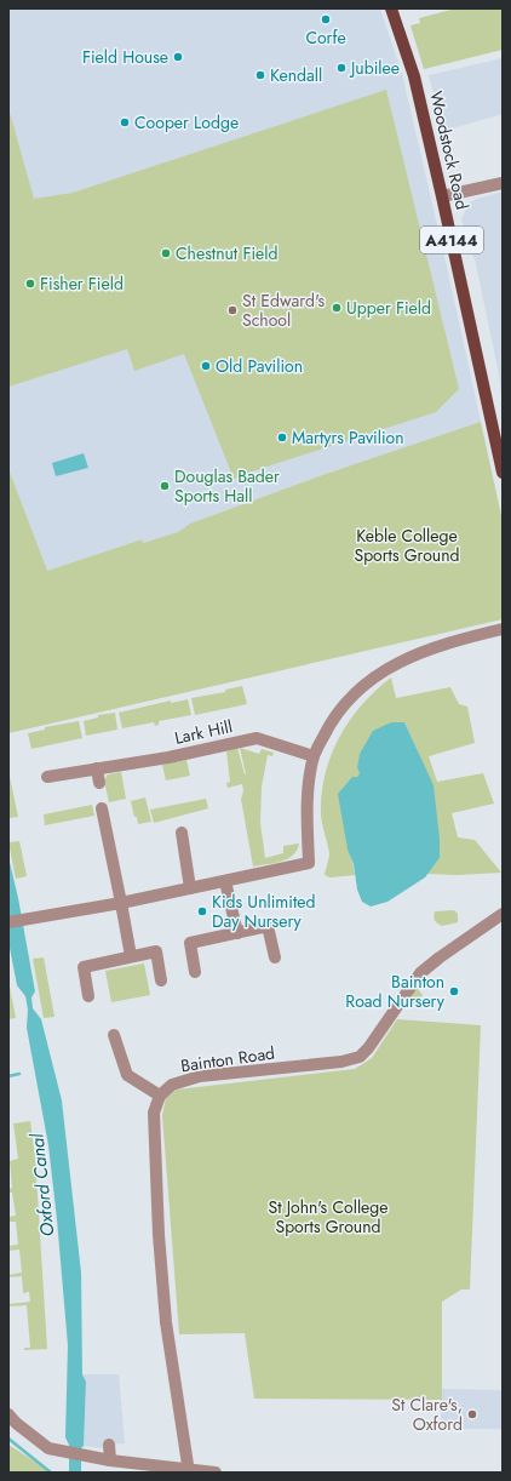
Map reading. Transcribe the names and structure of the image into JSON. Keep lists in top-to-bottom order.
{
  "streets": {
    "main road": ["Woodstock Road", "A4144"],
    "street": ["Lark Hill", "Bainton Road"]
  },
  "water": ["Oxford Canal"],
  "parks": ["Keble College Sports Ground", "St John's College Sports Ground"],
  "places": [
    "Corfe",
    "Field House",
    "Jubilee",
    "Kendall",
    "Cooper Lodge",
    "Chestnut Field",
    "Fisher Field",
    "Upper Field",
    "St Edward's School",
    "Old Pavilion",
    "Martyrs Pavilion",
    "Douglas Bader Sports Hall",
    "Kids Unlimited Day Nursery",
    "Bainton Road Nursery",
    "St Clare's, Oxford"
  ]
}
